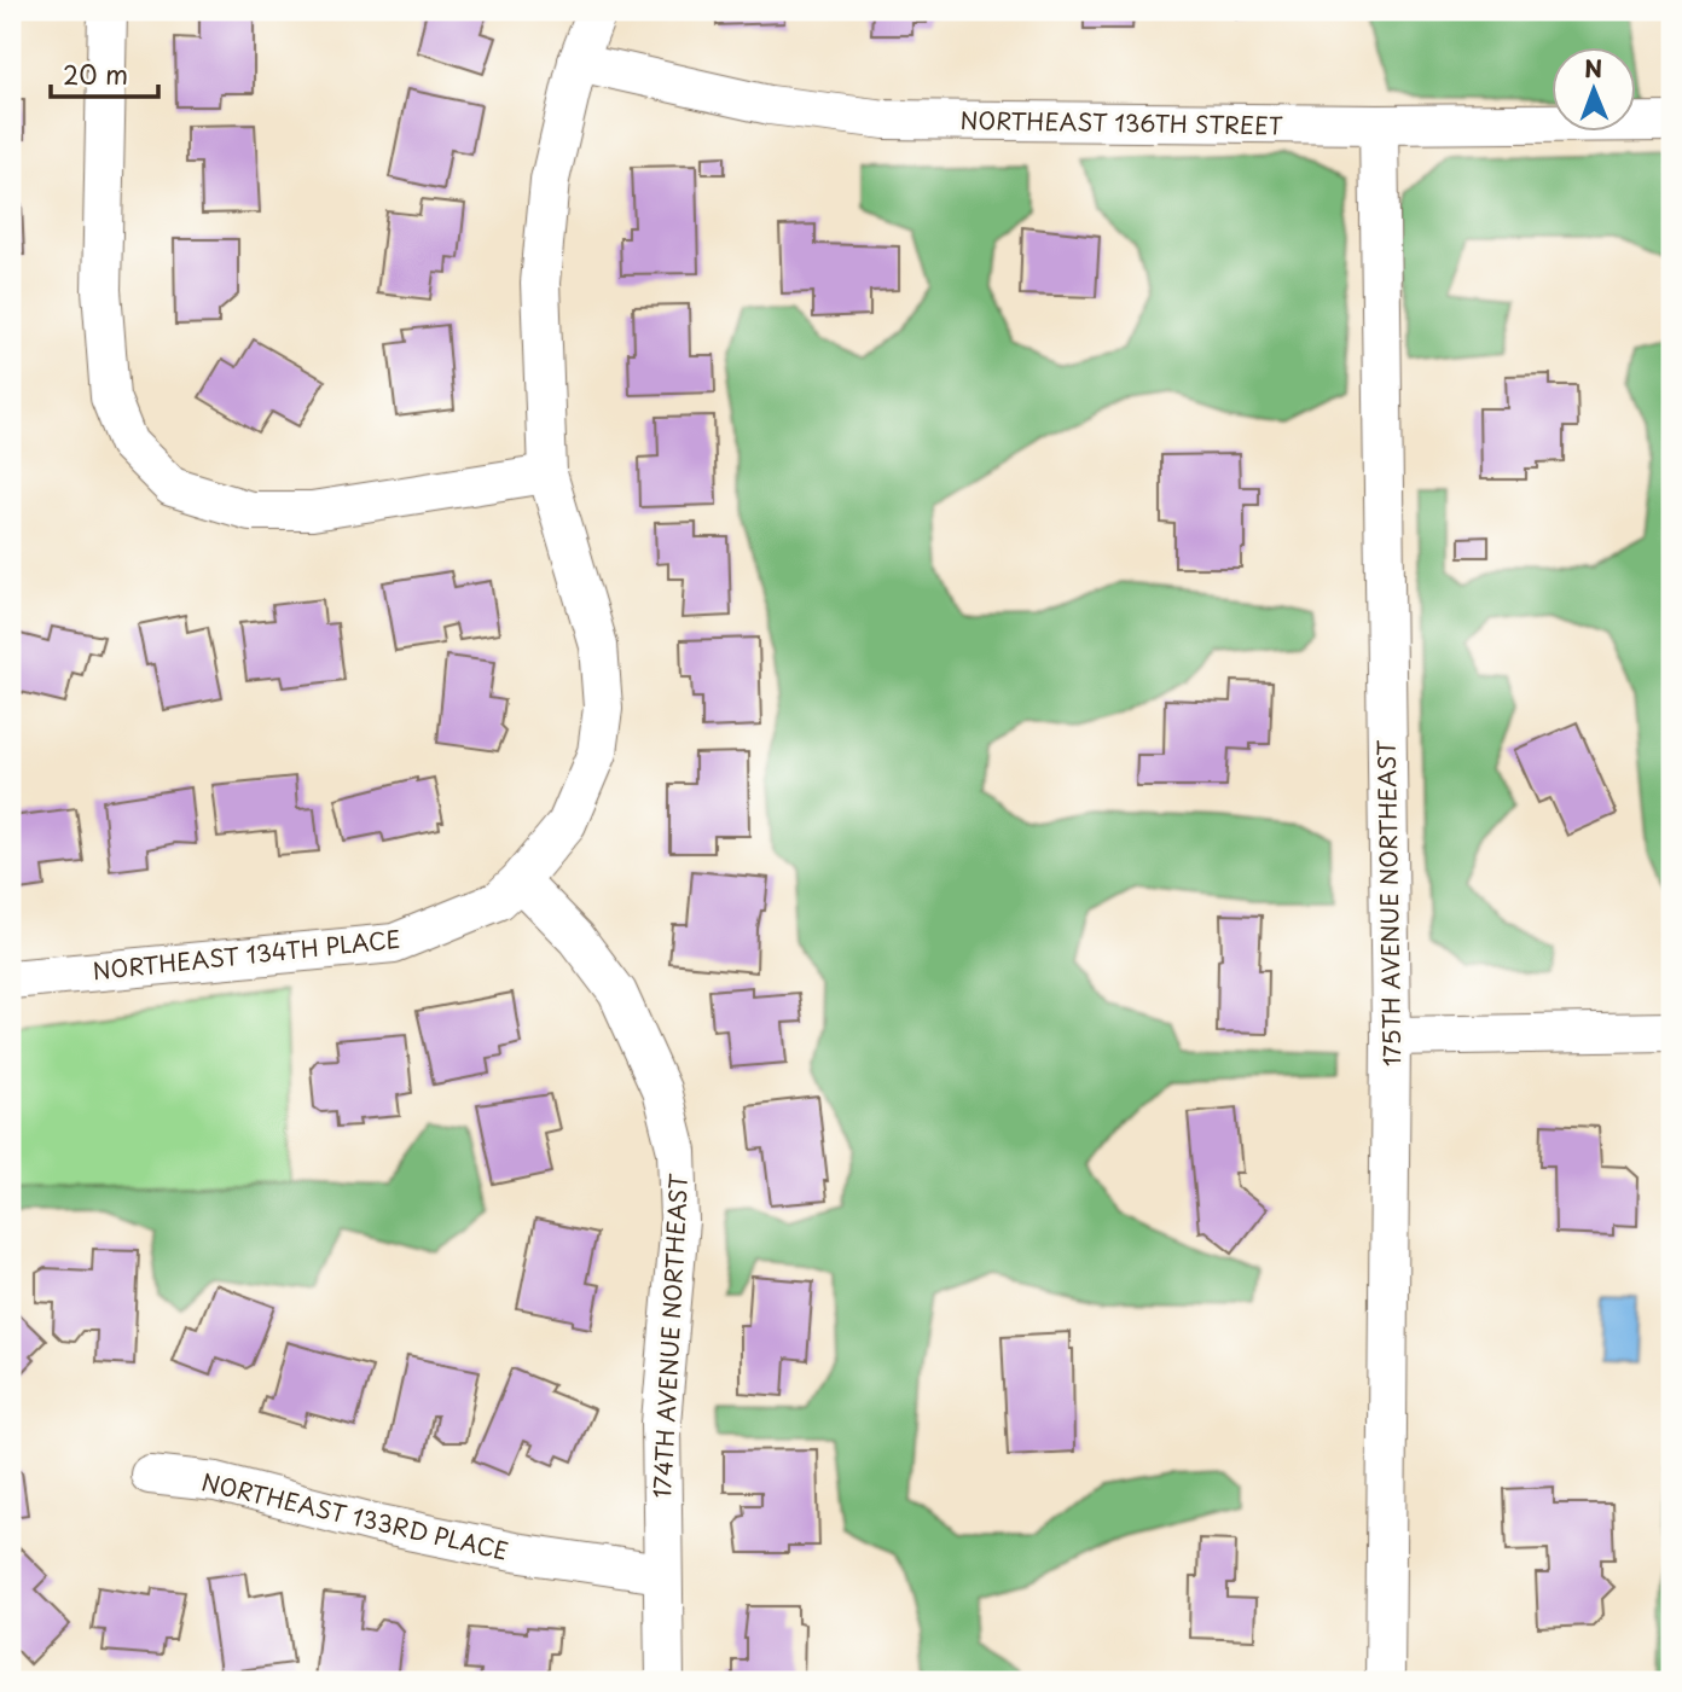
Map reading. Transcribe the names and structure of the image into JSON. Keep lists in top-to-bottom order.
{
  "streets": {
    "street": [
      "NORTHEAST 136TH STREET",
      "175TH AVENUE NORTHEAST",
      "NORTHEAST 134TH PLACE",
      "174TH AVENUE NORTHEAST",
      "NORTHEAST 133RD PLACE"
    ]
  },
  "crossings": [
    ["NORTHEAST 136TH STREET", "175TH AVENUE NORTHEAST"],
    ["NORTHEAST 134TH PLACE", "174TH AVENUE NORTHEAST"],
    ["174TH AVENUE NORTHEAST", "NORTHEAST 133RD PLACE"]
  ],
  "scale_bar": "20 m",
  "north": "top"
}
